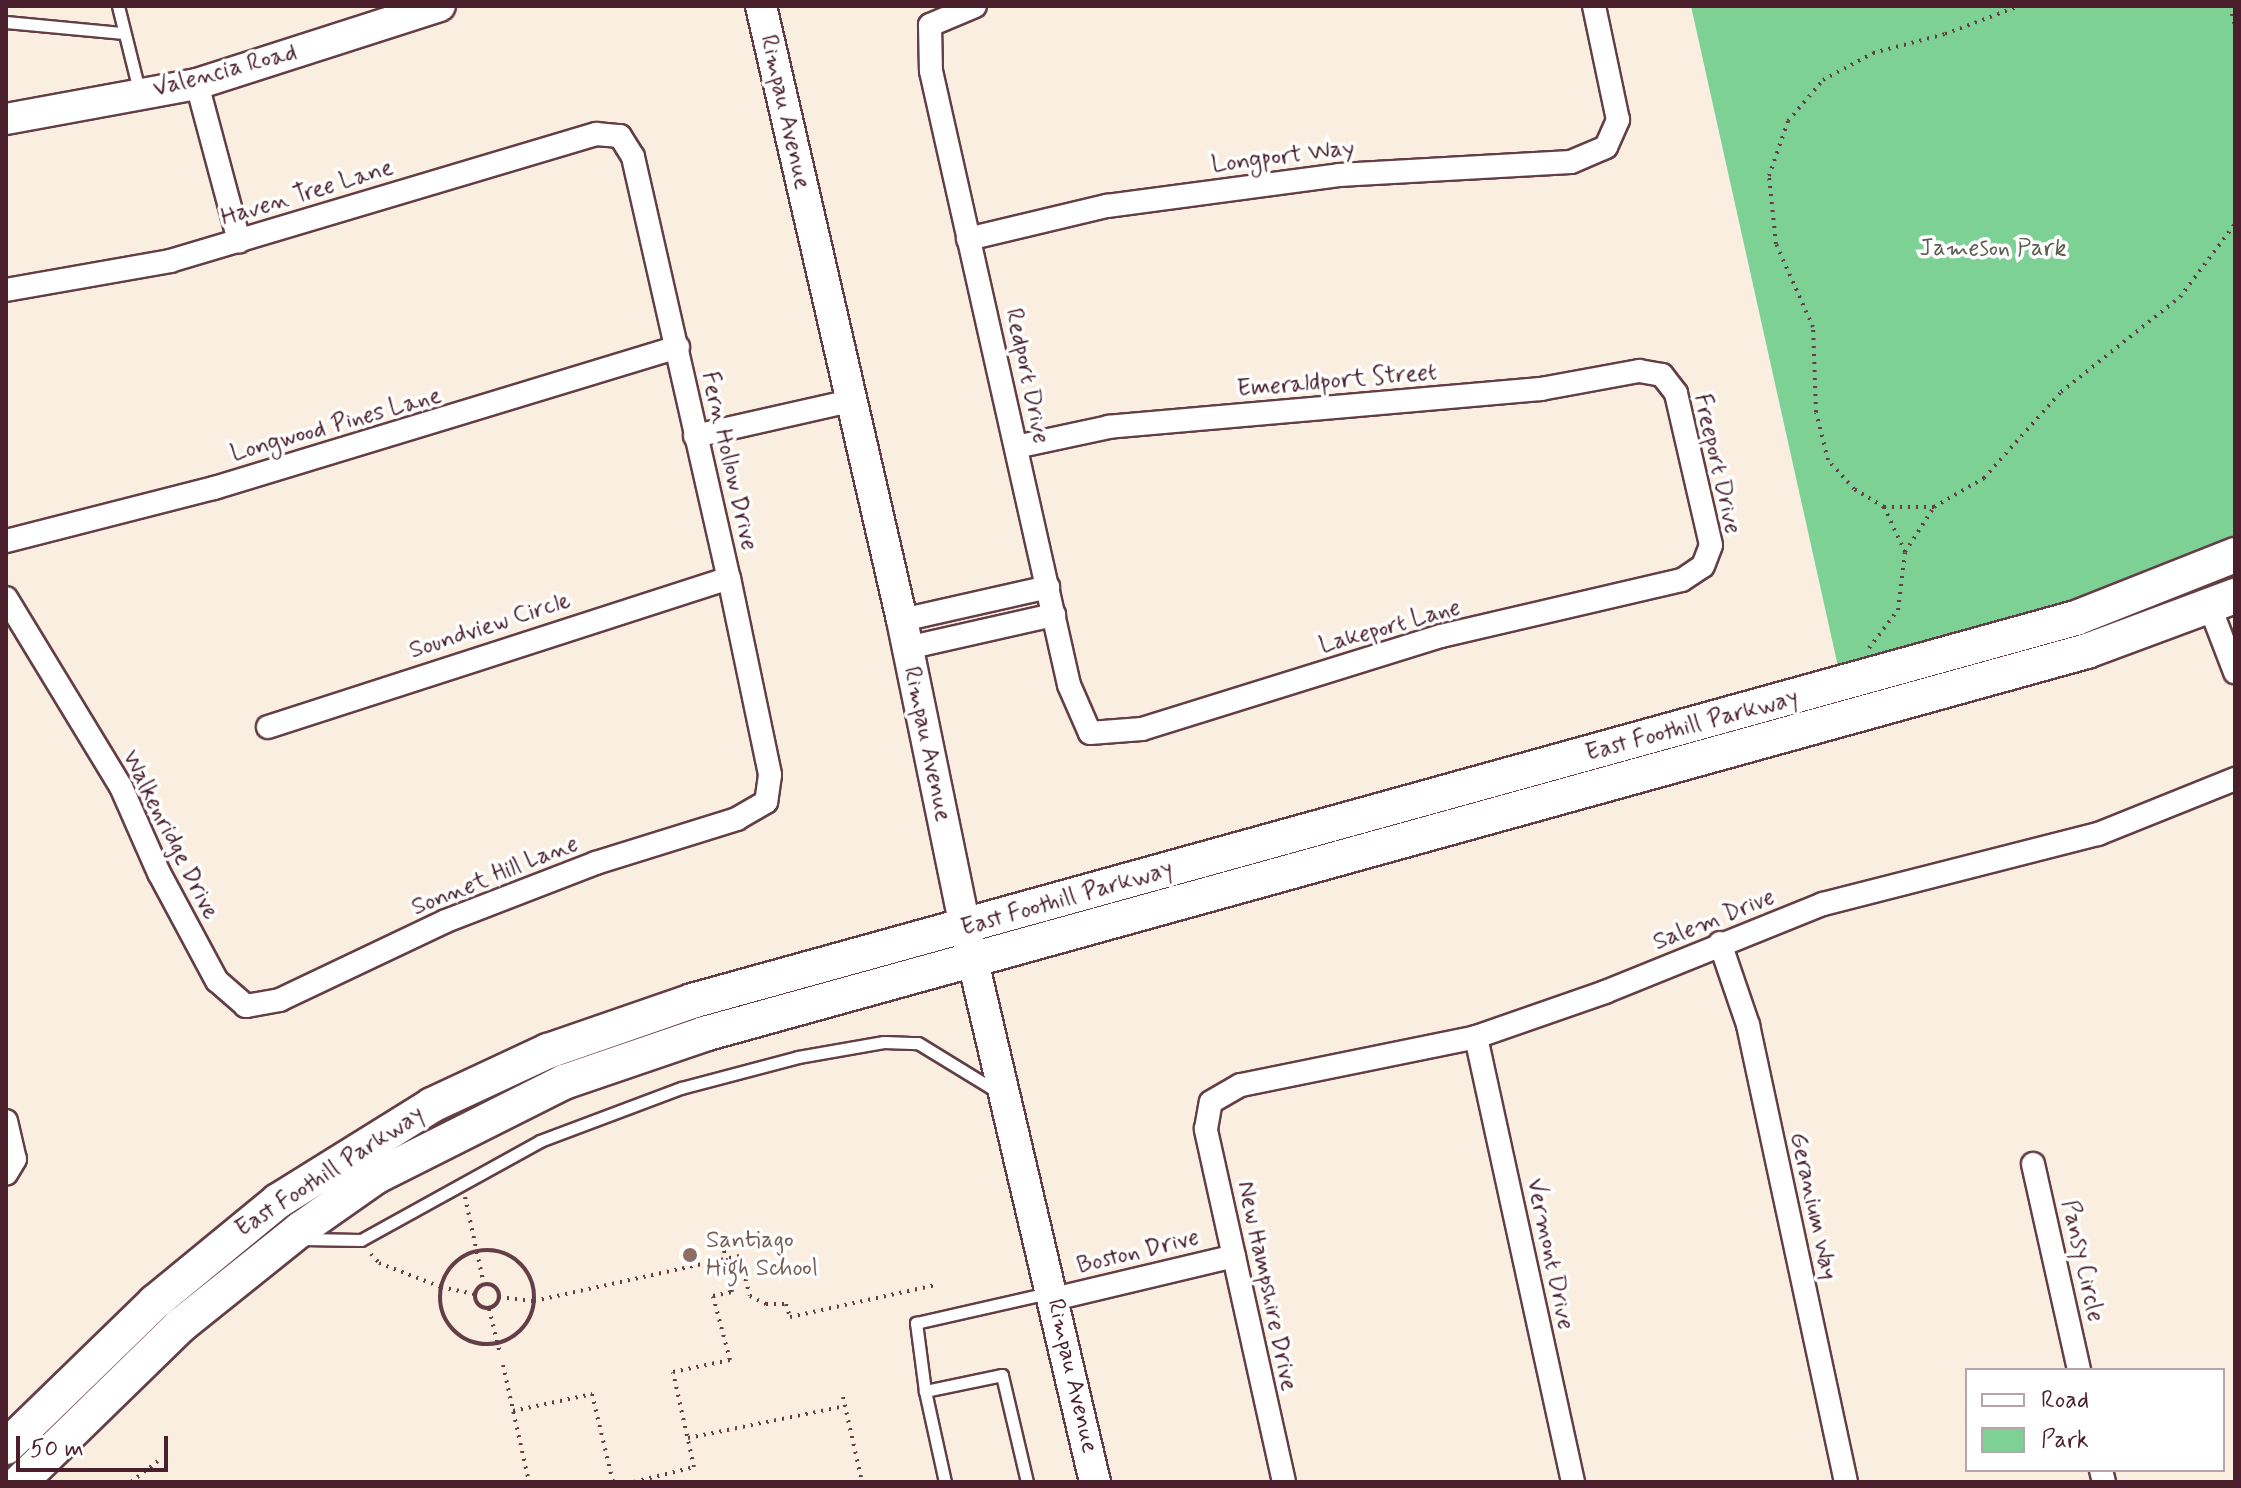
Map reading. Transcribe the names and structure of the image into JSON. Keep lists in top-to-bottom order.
{
  "streets": {
    "main road": ["Valencia Road", "Rimpau Avenue", "East Foothill Parkway"],
    "street": [
      "Longport Way",
      "Haven Tree Lane",
      "Redport Drive",
      "Emeraldport Street",
      "Longwood Pines Lane",
      "Fern Hollow Drive",
      "Freeport Drive",
      "Soundview Circle",
      "Lakeport Lane",
      "Walkenridge Drive",
      "Sonnet Hill Lane",
      "Salem Drive",
      "Geranium Way",
      "Boston Drive",
      "Vermont Drive",
      "Pansy Circle",
      "New Hampshire Drive"
    ]
  },
  "crossings": [
    ["Rimpau Avenue", "East Foothill Parkway"],
    ["Rimpau Avenue", "Boston Drive"],
    ["Longport Way", "Redport Drive"],
    ["Haven Tree Lane", "Fern Hollow Drive"],
    ["Redport Drive", "Emeraldport Street"],
    ["Redport Drive", "Lakeport Lane"],
    ["Emeraldport Street", "Freeport Drive"],
    ["Longwood Pines Lane", "Fern Hollow Drive"],
    ["Fern Hollow Drive", "Soundview Circle"],
    ["Fern Hollow Drive", "Sonnet Hill Lane"],
    ["Freeport Drive", "Lakeport Lane"],
    ["Walkenridge Drive", "Sonnet Hill Lane"],
    ["Salem Drive", "Geranium Way"],
    ["Salem Drive", "Vermont Drive"],
    ["Salem Drive", "New Hampshire Drive"],
    ["Boston Drive", "New Hampshire Drive"]
  ],
  "parks": ["Jameson Park"],
  "places": ["Santiago High School"],
  "legend": ["Road", "Park"],
  "scale_bar": "50 m"
}
